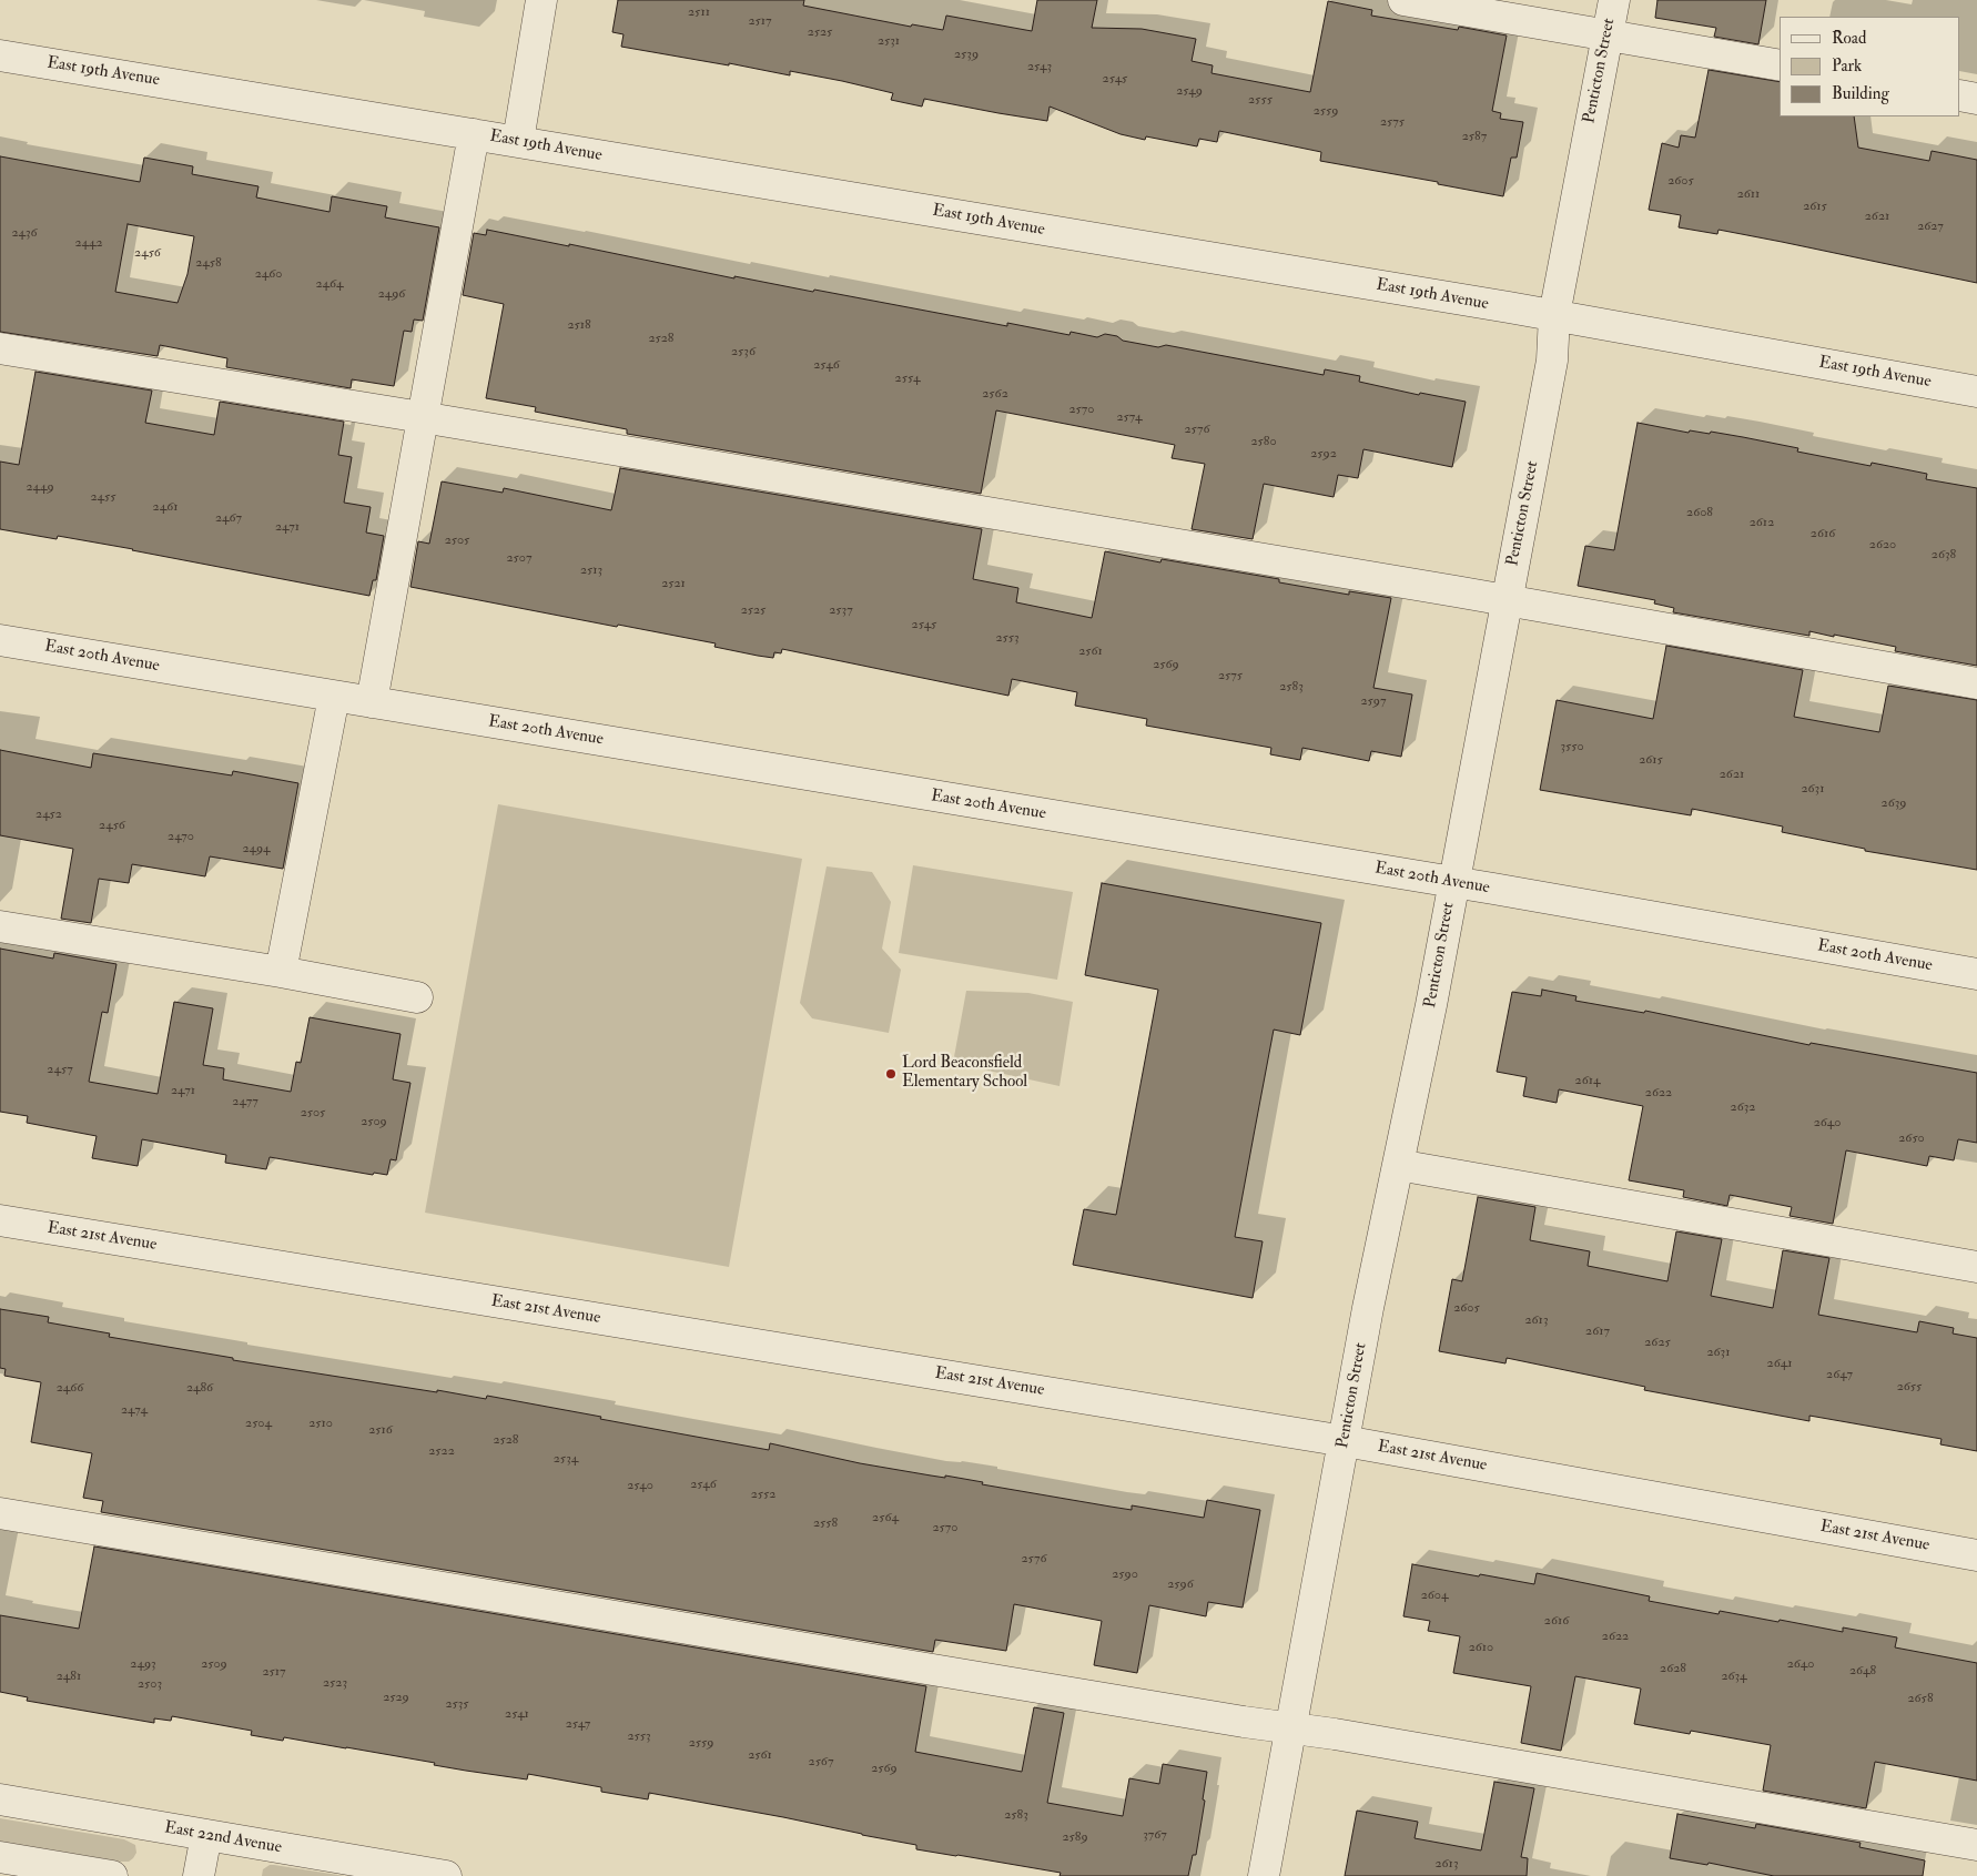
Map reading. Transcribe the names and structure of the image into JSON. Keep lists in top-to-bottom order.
{
  "streets": {
    "street": [
      "Penticton Street",
      "East 19th Avenue",
      "East 20th Avenue",
      "East 21st Avenue",
      "East 22nd Avenue"
    ]
  },
  "crossings": [
    ["Penticton Street", "East 19th Avenue"],
    ["Penticton Street", "East 20th Avenue"],
    ["Penticton Street", "East 21st Avenue"]
  ],
  "places": ["Lord Beaconsfield Elementary School"],
  "house_numbers": [
    "2511",
    "2517",
    "2525",
    "2531",
    "2539",
    "2543",
    "2545",
    "2549",
    "2555",
    "2559",
    "2575",
    "2587",
    "2605",
    "2611",
    "2615",
    "2621",
    "2627",
    "2436",
    "2442",
    "2456",
    "2458",
    "2460",
    "2464",
    "2496",
    "2518",
    "2528",
    "2536",
    "2546",
    "2554",
    "2562",
    "2570",
    "2574",
    "2576",
    "2580",
    "2592",
    "2449",
    "2455",
    "2461",
    "2608",
    "2467",
    "2612",
    "2471",
    "2616",
    "2505",
    "2620",
    "2638",
    "2507",
    "2513",
    "2521",
    "2525",
    "2537",
    "2545",
    "2553",
    "2561",
    "2569",
    "2575",
    "2583",
    "2597",
    "3550",
    "2615",
    "2621",
    "2631",
    "2639",
    "2452",
    "2456",
    "2470",
    "2494",
    "2457",
    "2614",
    "2471",
    "2622",
    "2477",
    "2632",
    "2505",
    "2509",
    "2640",
    "2650",
    "2605",
    "2613",
    "2617",
    "2625",
    "2631",
    "2641",
    "2647",
    "2655",
    "2466",
    "2486",
    "2474",
    "2504",
    "2510",
    "2516",
    "2528",
    "2522",
    "2534",
    "2546",
    "2540",
    "2552",
    "2564",
    "2558",
    "2570",
    "2576",
    "2590",
    "2596",
    "2604",
    "2616",
    "2622",
    "2610",
    "2493",
    "2509",
    "2640",
    "2628",
    "2648",
    "2517",
    "2481",
    "2634",
    "2523",
    "2503",
    "2529",
    "2658",
    "2535",
    "2541",
    "2547",
    "2553",
    "2559",
    "2561",
    "2567",
    "2569",
    "2583",
    "3767",
    "2589",
    "2613"
  ],
  "legend": ["Road", "Park", "Building"]
}
